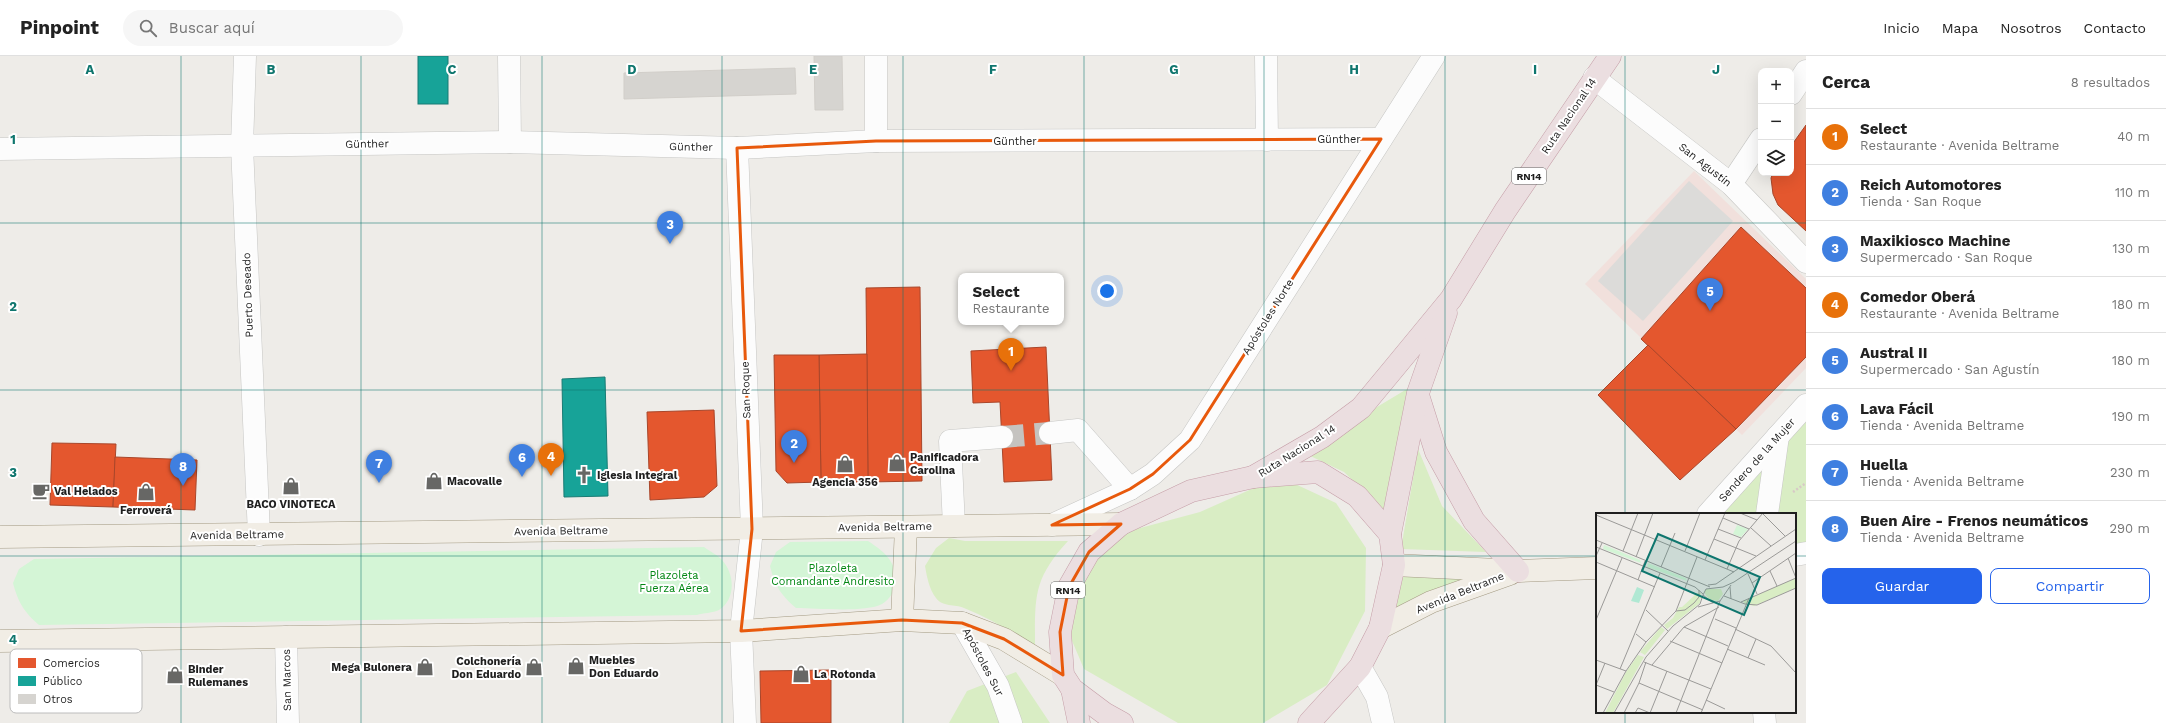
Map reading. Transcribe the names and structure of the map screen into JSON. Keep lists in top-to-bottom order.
{
  "streets": {
    "highway": ["Ruta Nacional 14", "RN14"],
    "main road": ["Avenida Beltrame"],
    "street": [
      "Günther",
      "San Agustín",
      "Puerto Deseado",
      "Apóstoles Norte",
      "San Roque",
      "Sendero de la Mujer",
      "Apóstoles Sur",
      "San Marcos"
    ]
  },
  "crossings": [
    ["Ruta Nacional 14", "San Agustín"],
    ["Ruta Nacional 14", "Avenida Beltrame"],
    ["Günther", "Puerto Deseado"],
    ["Günther", "Apóstoles Norte"],
    ["Günther", "San Roque"],
    ["Puerto Deseado", "Avenida Beltrame"],
    ["Apóstoles Norte", "Avenida Beltrame"],
    ["San Roque", "Avenida Beltrame"]
  ],
  "parks": ["Plazoleta Comandante Andresito", "Plazoleta Fuerza Aérea"],
  "places": {
    "shop": [
      "Panificadora Carolina",
      "Agencia 356",
      "Macovalle",
      "BACO VINOTECA",
      "Ferroverá",
      "Muebles Don Eduardo",
      "Mega Bulonera",
      "Colchonería Don Eduardo",
      "La Rotonda",
      "Binder Rulemanes"
    ],
    "church": ["Iglesia Integral"],
    "cafe": ["Val Helados"]
  },
  "legend": ["Comercios", "Público", "Otros"],
  "page": {
    "header": "Pinpoint",
    "search": "Buscar aquí",
    "nav": [
      "Inicio",
      "Mapa",
      "Nosotros",
      "Contacto"
    ],
    "heading": ["Cerca", "8 resultados"],
    "map_buttons": ["+", "−"],
    "list": [
      {
        "mark": "1",
        "name": "Select",
        "note": "Restaurante · Avenida Beltrame",
        "value": "40 m"
      },
      {
        "mark": "2",
        "name": "Reich Automotores",
        "note": "Tienda · San Roque",
        "value": "110 m"
      },
      {
        "mark": "3",
        "name": "Maxikiosco Machine",
        "note": "Supermercado · San Roque",
        "value": "130 m"
      },
      {
        "mark": "4",
        "name": "Comedor Oberá",
        "note": "Restaurante · Avenida Beltrame",
        "value": "180 m"
      },
      {
        "mark": "5",
        "name": "Austral II",
        "note": "Supermercado · San Agustín",
        "value": "180 m"
      },
      {
        "mark": "6",
        "name": "Lava Fácil",
        "note": "Tienda · Avenida Beltrame",
        "value": "190 m"
      },
      {
        "mark": "7",
        "name": "Huella",
        "note": "Tienda · Avenida Beltrame",
        "value": "230 m"
      },
      {
        "mark": "8",
        "name": "Buen Aire - Frenos neumáticos",
        "note": "Tienda · Avenida Beltrame",
        "value": "290 m"
      }
    ],
    "pins": [
      "3",
      "5",
      "1",
      "2",
      "4",
      "6",
      "7",
      "8"
    ],
    "popup": ["Select", "Restaurante"],
    "buttons": ["Guardar", "Compartir"]
  },
  "grid": {
    "columns": [
      "A",
      "B",
      "C",
      "D",
      "E",
      "F",
      "G",
      "H",
      "I",
      "J"
    ],
    "rows": [
      "1",
      "2",
      "3",
      "4"
    ]
  }
}
